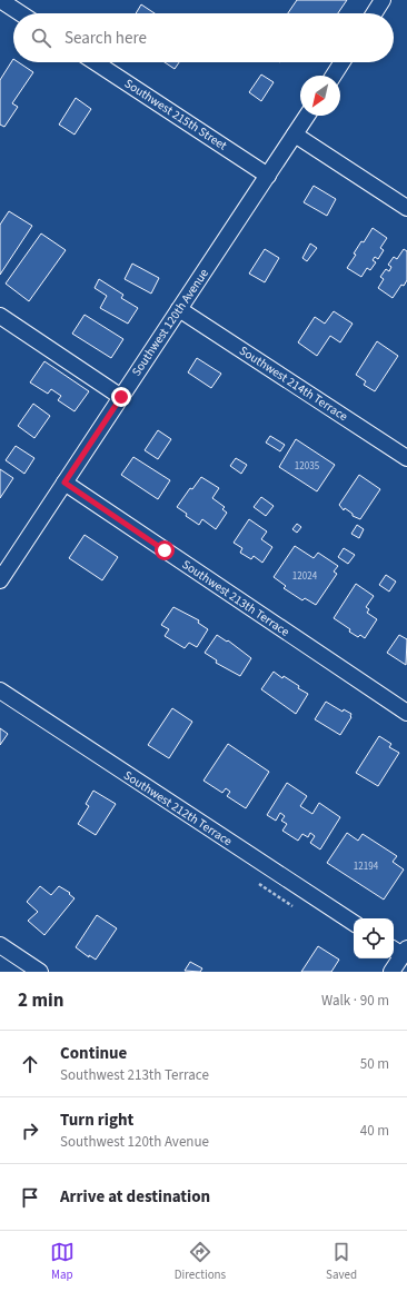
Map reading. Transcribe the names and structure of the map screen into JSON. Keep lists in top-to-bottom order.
{
  "streets": {
    "street": [
      "Southwest 215th Street",
      "Southwest 120th Avenue",
      "Southwest 214th Terrace",
      "Southwest 213th Terrace",
      "Southwest 212th Terrace"
    ]
  },
  "crossings": [
    ["Southwest 215th Street", "Southwest 120th Avenue"],
    ["Southwest 120th Avenue", "Southwest 214th Terrace"],
    ["Southwest 120th Avenue", "Southwest 213th Terrace"]
  ],
  "house_numbers": ["12035", "12024", "12194"],
  "north": "bottom left",
  "page": {
    "search": "Search here",
    "heading": ["2 min", "Walk · 90 m"],
    "list": [
      ["Continue", "Southwest 213th Terrace", "50 m"],
      ["Turn right", "Southwest 120th Avenue", "40 m"],
      "Arrive at destination"
    ],
    "nav": ["Map", "Directions", "Saved"]
  }
}
